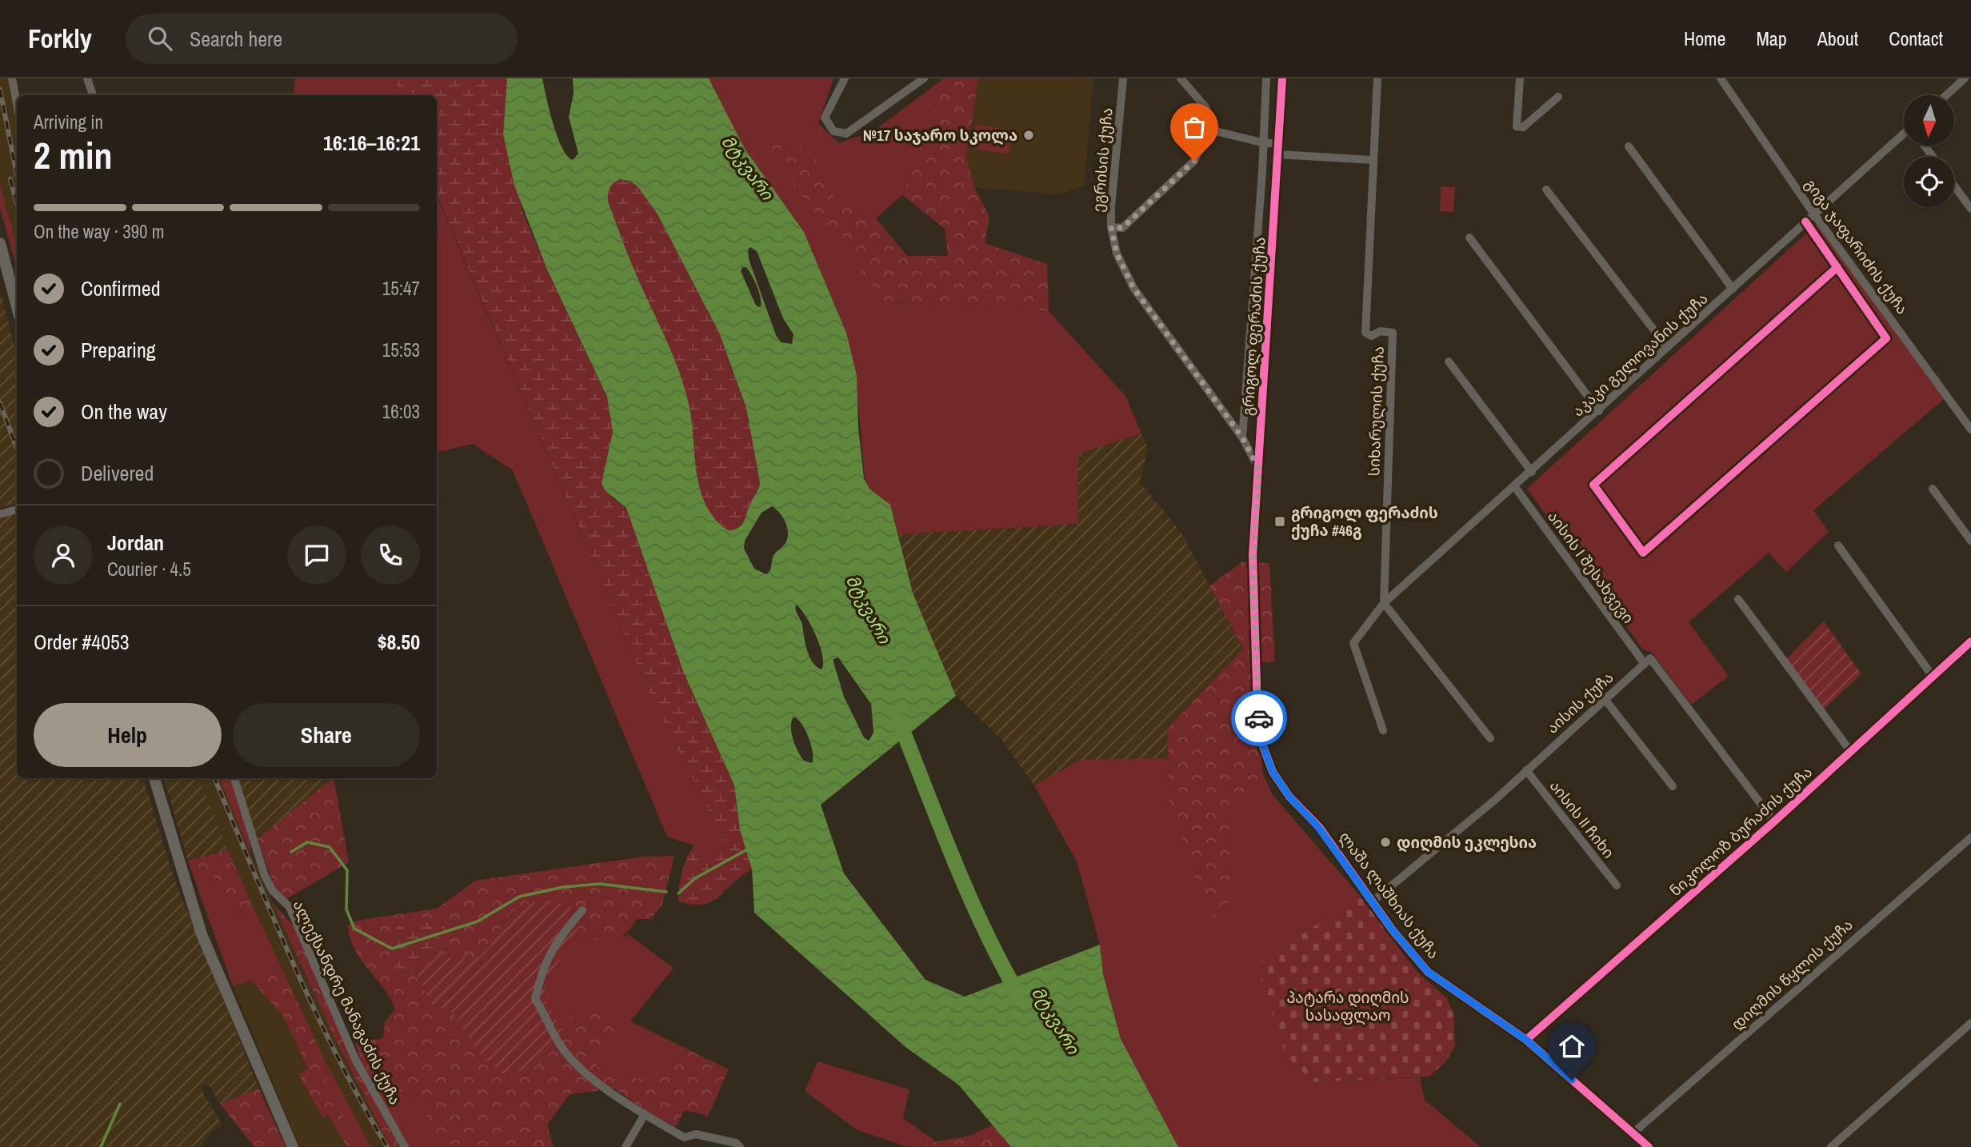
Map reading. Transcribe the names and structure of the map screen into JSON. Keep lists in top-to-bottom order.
{
  "streets": {
    "street": [
      "ეგრისის ქუჩა",
      "გიგა ჯაფარიძის ქუჩა",
      "გრიგოლ ფერაძის ქუჩა",
      "აკაკი გელოვანის ქუჩა",
      "სიხარულის ქუჩა",
      "აისის I შესახვევი",
      "აისის ქუჩა",
      "აისის II ჩიხი",
      "ნიკოლოზ ბურაძის ქუჩა",
      "ლაშა ლაშხიას ქუჩა",
      "დიღმის წყლის ქუჩა",
      "ალექსანდრე მანაგაძის ქუჩა"
    ]
  },
  "crossings": [
    ["ეგრისის ქუჩა", "გრიგოლ ფერაძის ქუჩა"],
    ["გიგა ჯაფარიძის ქუჩა", "აკაკი გელოვანის ქუჩა"],
    ["გრიგოლ ფერაძის ქუჩა", "ლაშა ლაშხიას ქუჩა"],
    ["აკაკი გელოვანის ქუჩა", "სიხარულის ქუჩა"],
    ["აკაკი გელოვანის ქუჩა", "აისის I შესახვევი"],
    ["აისის I შესახვევი", "აისის ქუჩა"],
    ["აისის ქუჩა", "აისის II ჩიხი"],
    ["აისის ქუჩა", "ლაშა ლაშხიას ქუჩა"],
    ["ნიკოლოზ ბურაძის ქუჩა", "ლაშა ლაშხიას ქუჩა"],
    ["ლაშა ლაშხიას ქუჩა", "დიღმის წყლის ქუჩა"]
  ],
  "water": ["მტკვარი"],
  "parks": ["პატარა დიღმის სასაფლაო"],
  "places": {
    "other": ["№17 საჯარო სკოლა", "დიღმის ეკლესია"],
    "transit": ["გრიგოლ ფერაძის ქუჩა #46გ"]
  },
  "north": "bottom",
  "page": {
    "header": "Forkly",
    "search": "Search here",
    "nav": [
      "Home",
      "Map",
      "About",
      "Contact"
    ],
    "heading": ["2 min", "Arriving in", "16:16–16:21"],
    "panel": [
      "Jordan",
      "Courier · 4.5",
      "Order #4053",
      "$8.50"
    ],
    "bar": "On the way · 390 m",
    "list": [
      ["Confirmed", "15:47"],
      ["Preparing", "15:53"],
      ["On the way", "16:03"],
      "Delivered"
    ],
    "buttons": ["Help", "Share"]
  }
}
